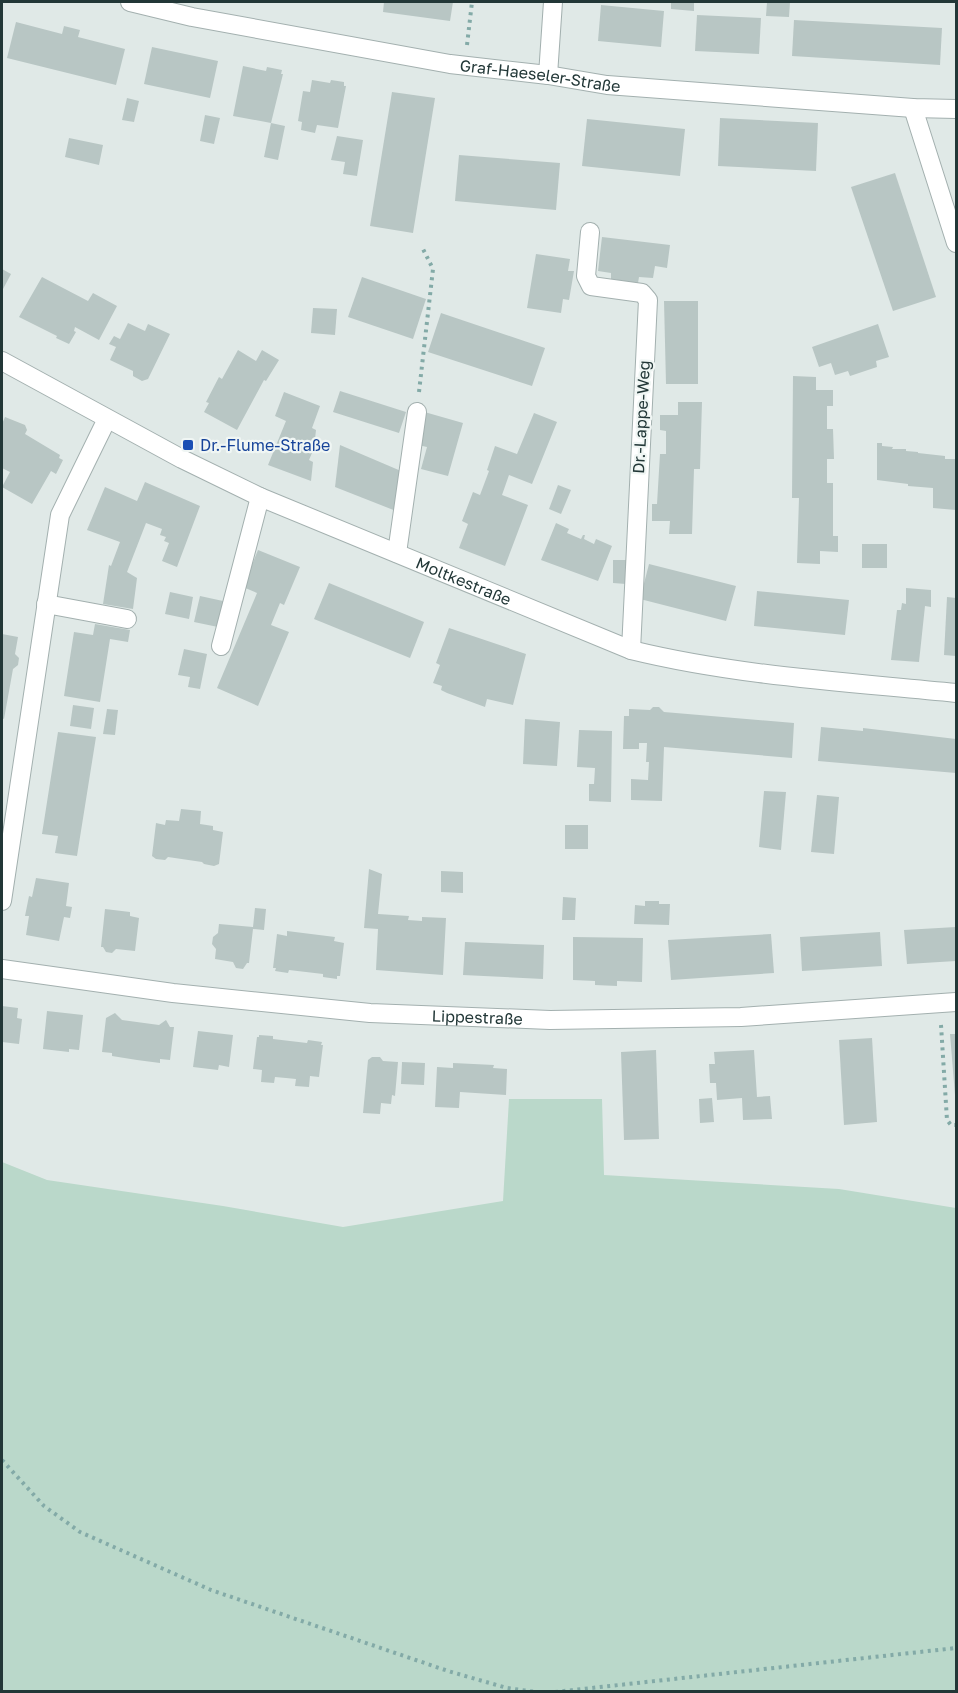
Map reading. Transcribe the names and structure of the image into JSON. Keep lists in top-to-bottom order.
{
  "streets": {
    "street": [
      "Graf-Haeseler-Straße",
      "Dr.-Lappe-Weg",
      "Moltkestraße",
      "Lippestraße"
    ]
  },
  "crossings": [
    ["Dr.-Lappe-Weg", "Moltkestraße"]
  ],
  "places": {
    "transit": ["Dr.-Flume-Straße"]
  }
}
